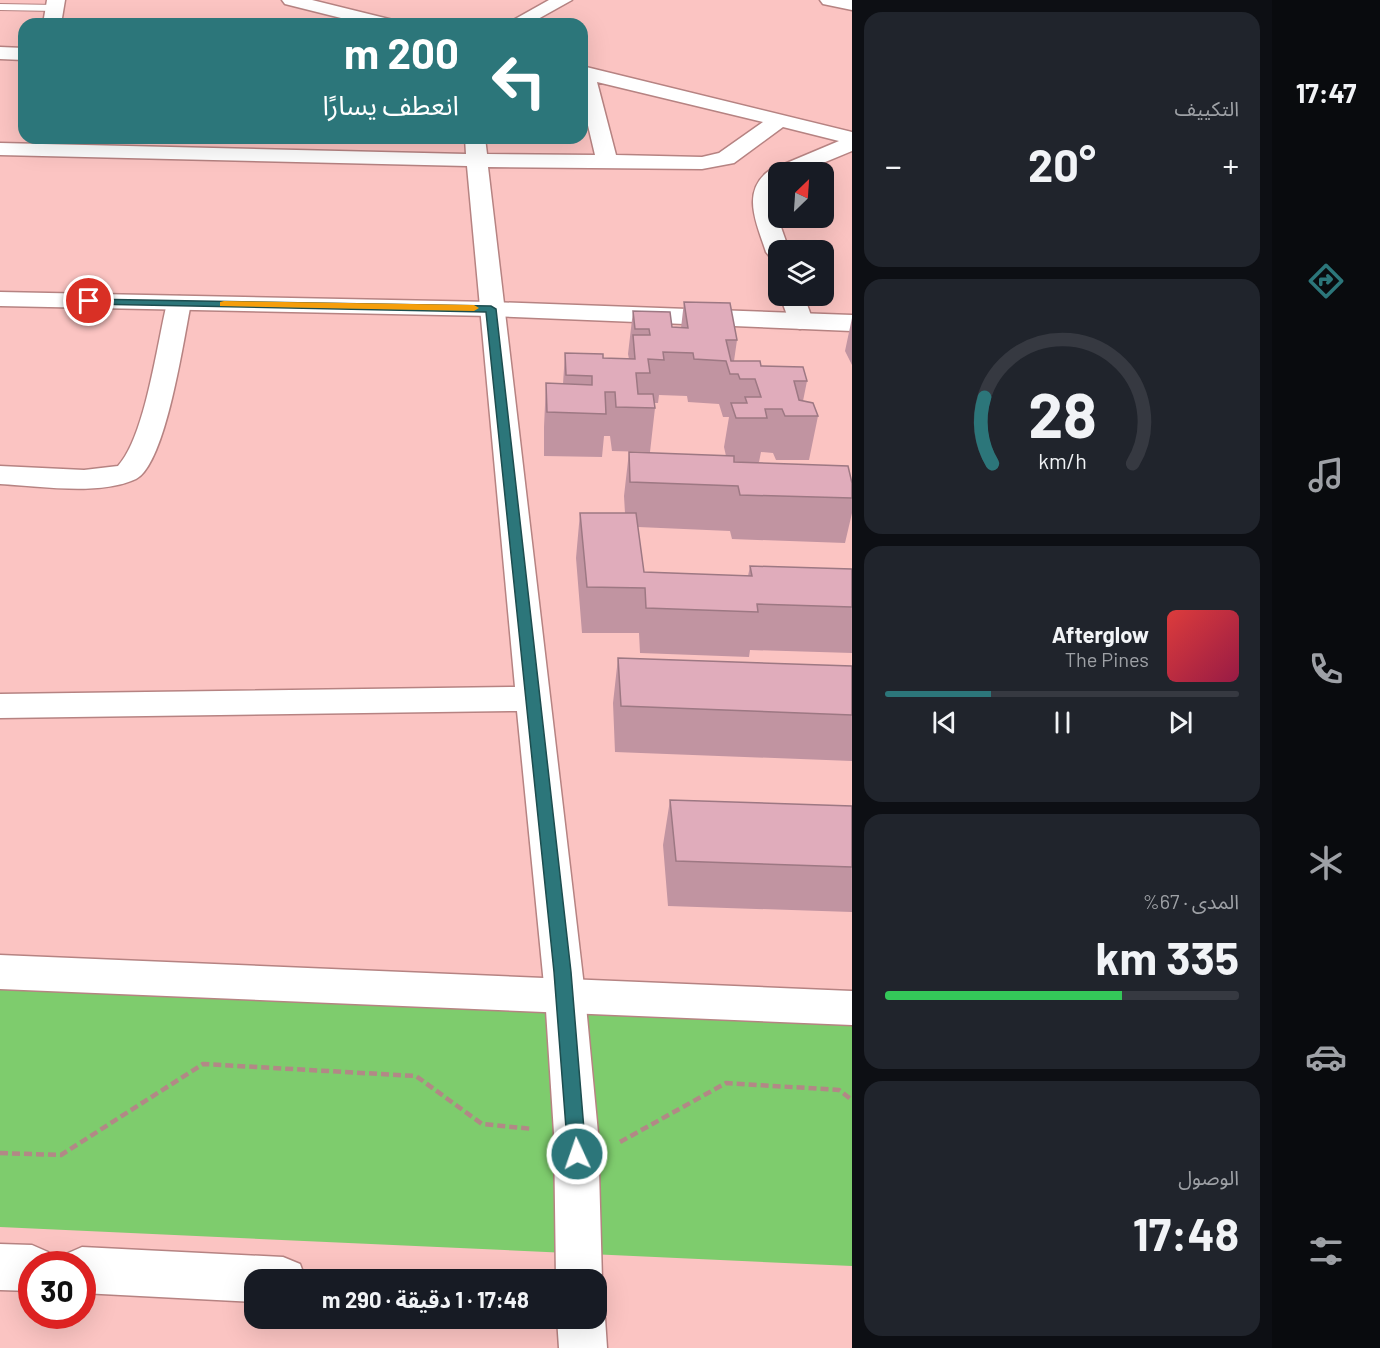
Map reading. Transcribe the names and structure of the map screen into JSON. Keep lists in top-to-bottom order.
{
  "north": "top right",
  "page": {
    "tabs": "17:47",
    "tile": [
      "التكييف",
      ["المدى · 67%", "335 km"],
      ["الوصول", "17:48"]
    ],
    "turn": ["200 m", "انعطف يسارًا"],
    "heat": ["−", "20°", "+"],
    "song": ["Afterglow", "The Pines"],
    "limit": "30",
    "trip": "17:48 · 1 دقيقة · 290 m",
    "gauge": ["28", "km/h"]
  }
}
